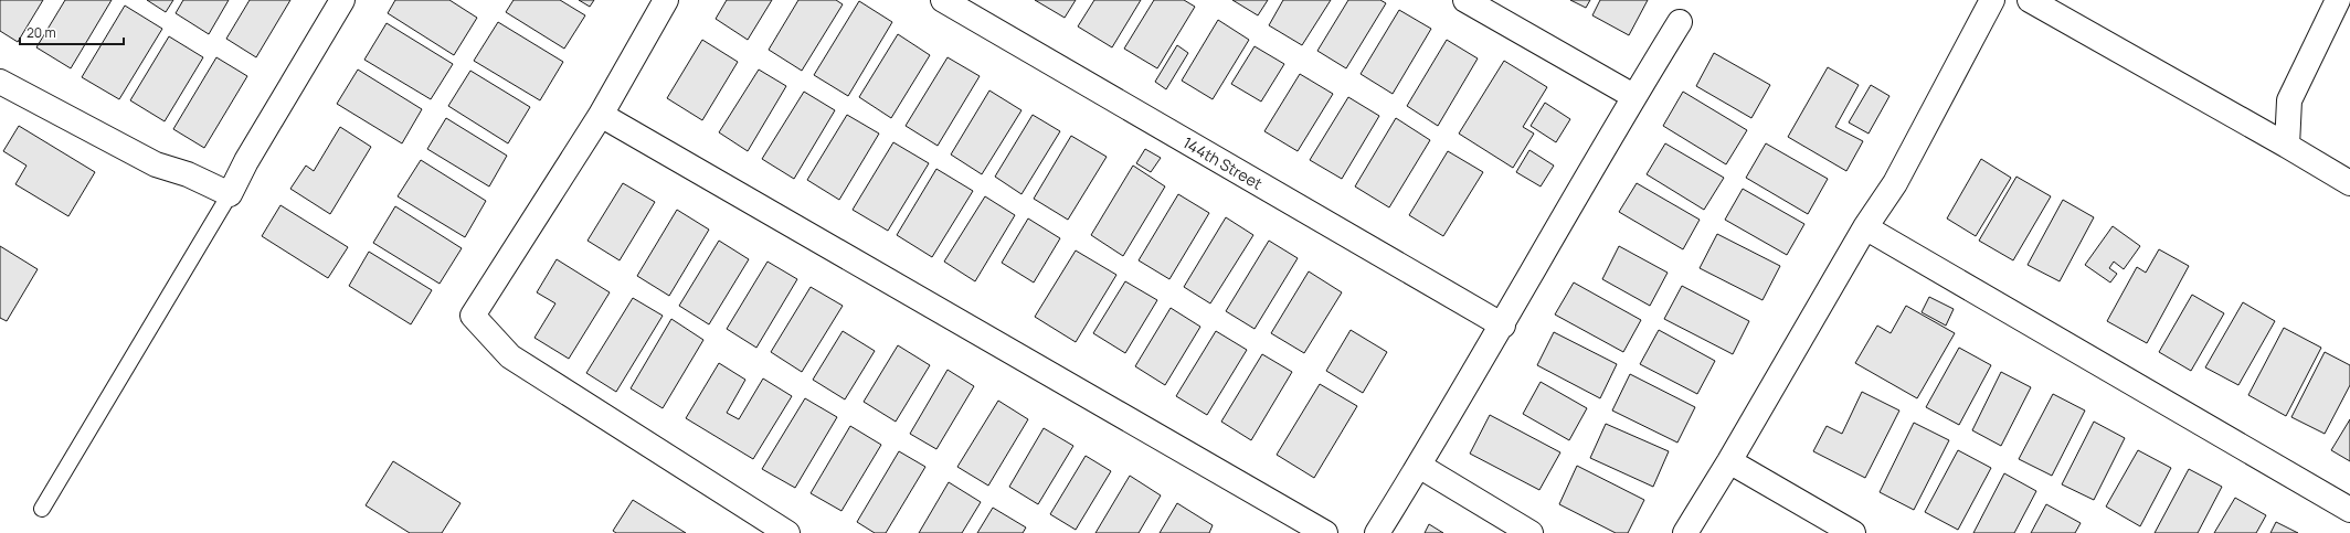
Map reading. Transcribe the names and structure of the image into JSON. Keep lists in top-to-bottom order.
{
  "streets": {
    "street": ["144th Street"]
  },
  "scale_bar": "20 m"
}
